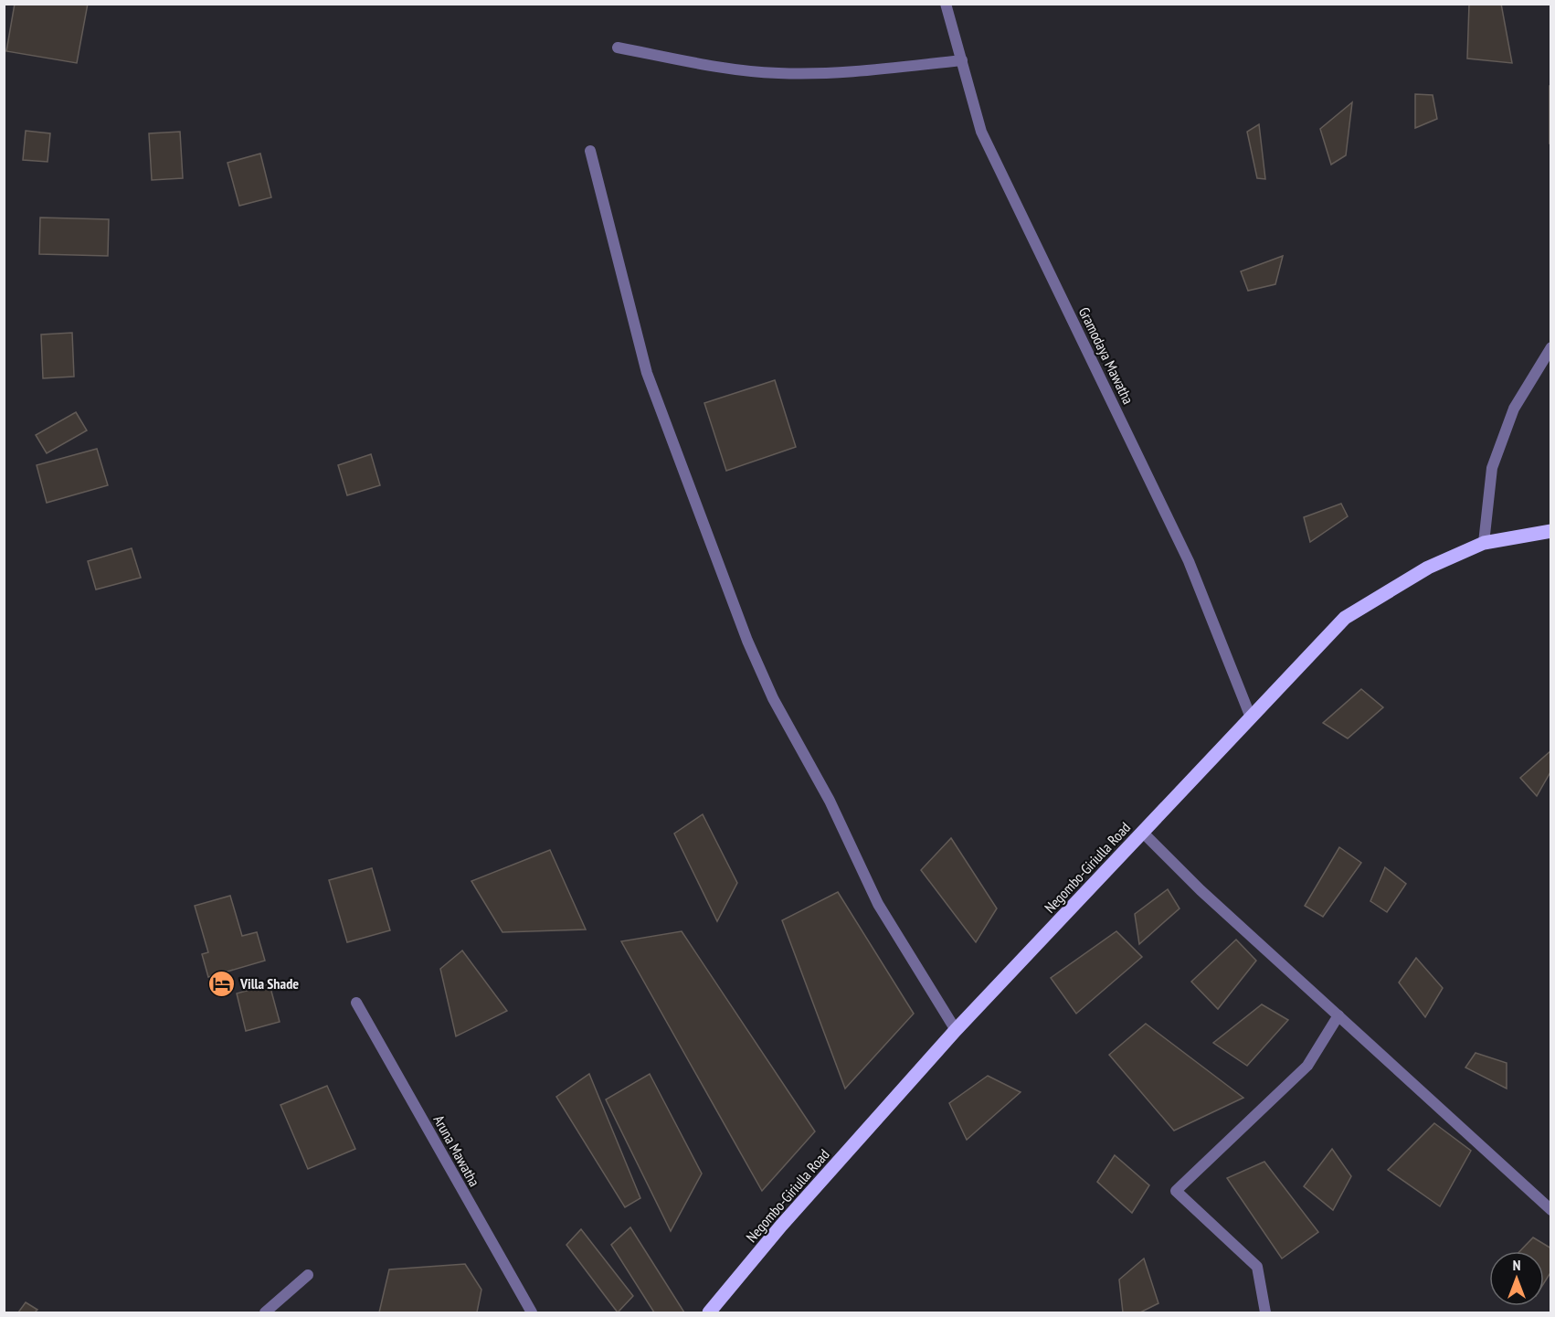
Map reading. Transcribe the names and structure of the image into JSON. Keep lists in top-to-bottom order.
{
  "streets": {
    "main road": ["Negombo-Giriulla Road"],
    "street": ["Gramodaya Mawatha", "Aruna Mawatha"]
  },
  "crossings": [
    ["Gramodaya Mawatha", "Negombo-Giriulla Road"]
  ],
  "places": {
    "hotel": ["Villa Shade"]
  },
  "north": "top"
}
